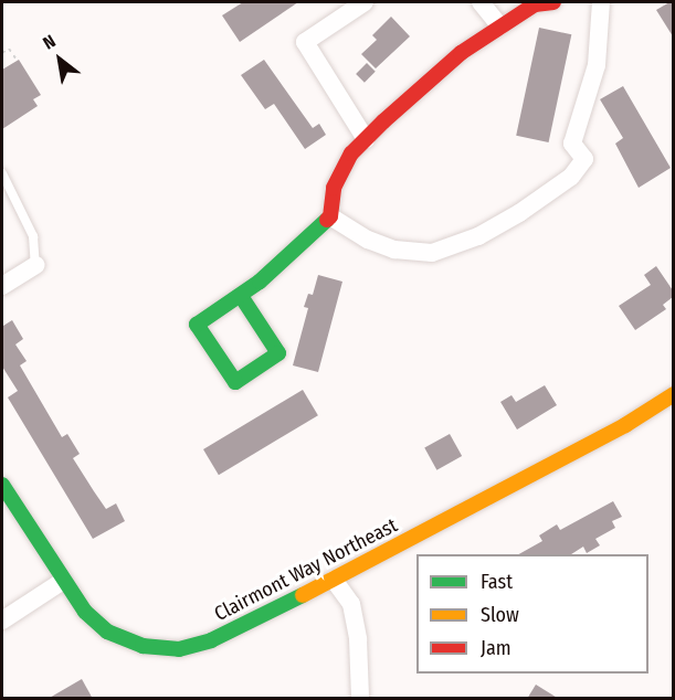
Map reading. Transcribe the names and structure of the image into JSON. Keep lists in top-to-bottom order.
{
  "streets": {
    "street": ["Clairmont Way Northeast"]
  },
  "legend": ["Fast", "Slow", "Jam"],
  "north": "top left"
}
